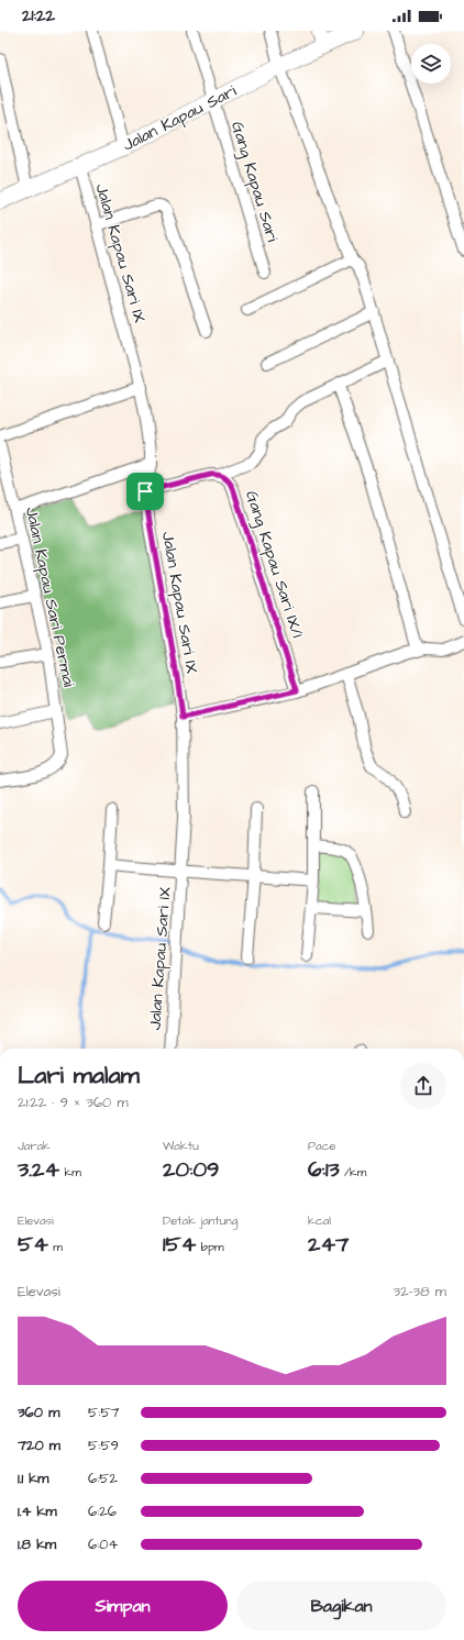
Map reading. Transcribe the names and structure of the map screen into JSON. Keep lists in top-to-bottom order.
{
  "streets": {
    "main road": ["Jalan Kapau Sari"],
    "street": [
      "Gang Kapau Sari",
      "Jalan Kapau Sari IX",
      "Gang Kapau Sari IX/1",
      "Jalan Kapau Sari Permai"
    ]
  },
  "crossings": [
    ["Jalan Kapau Sari", "Gang Kapau Sari"],
    ["Jalan Kapau Sari", "Jalan Kapau Sari IX"]
  ],
  "page": {
    "status": "21:22",
    "heading": ["Lari malam", "21:22 · 9 × 360 m"],
    "stats": [
      ["Jarak", "3.24 km"],
      ["Waktu", "20:09"],
      ["Pace", "6:13 /km"],
      ["Elevasi", "54 m"],
      ["Detak jantung", "154 bpm"],
      ["kcal", "247"]
    ],
    "chart": ["Elevasi", "32–38 m"],
    "list": [
      {
        "name": "360 m",
        "note": "5:57"
      },
      {
        "name": "720 m",
        "note": "5:59"
      },
      {
        "name": "1.1 km",
        "note": "6:52"
      },
      {
        "name": "1.4 km",
        "note": "6:26"
      },
      {
        "name": "1.8 km",
        "note": "6:04"
      }
    ],
    "buttons": ["Simpan", "Bagikan"]
  }
}
